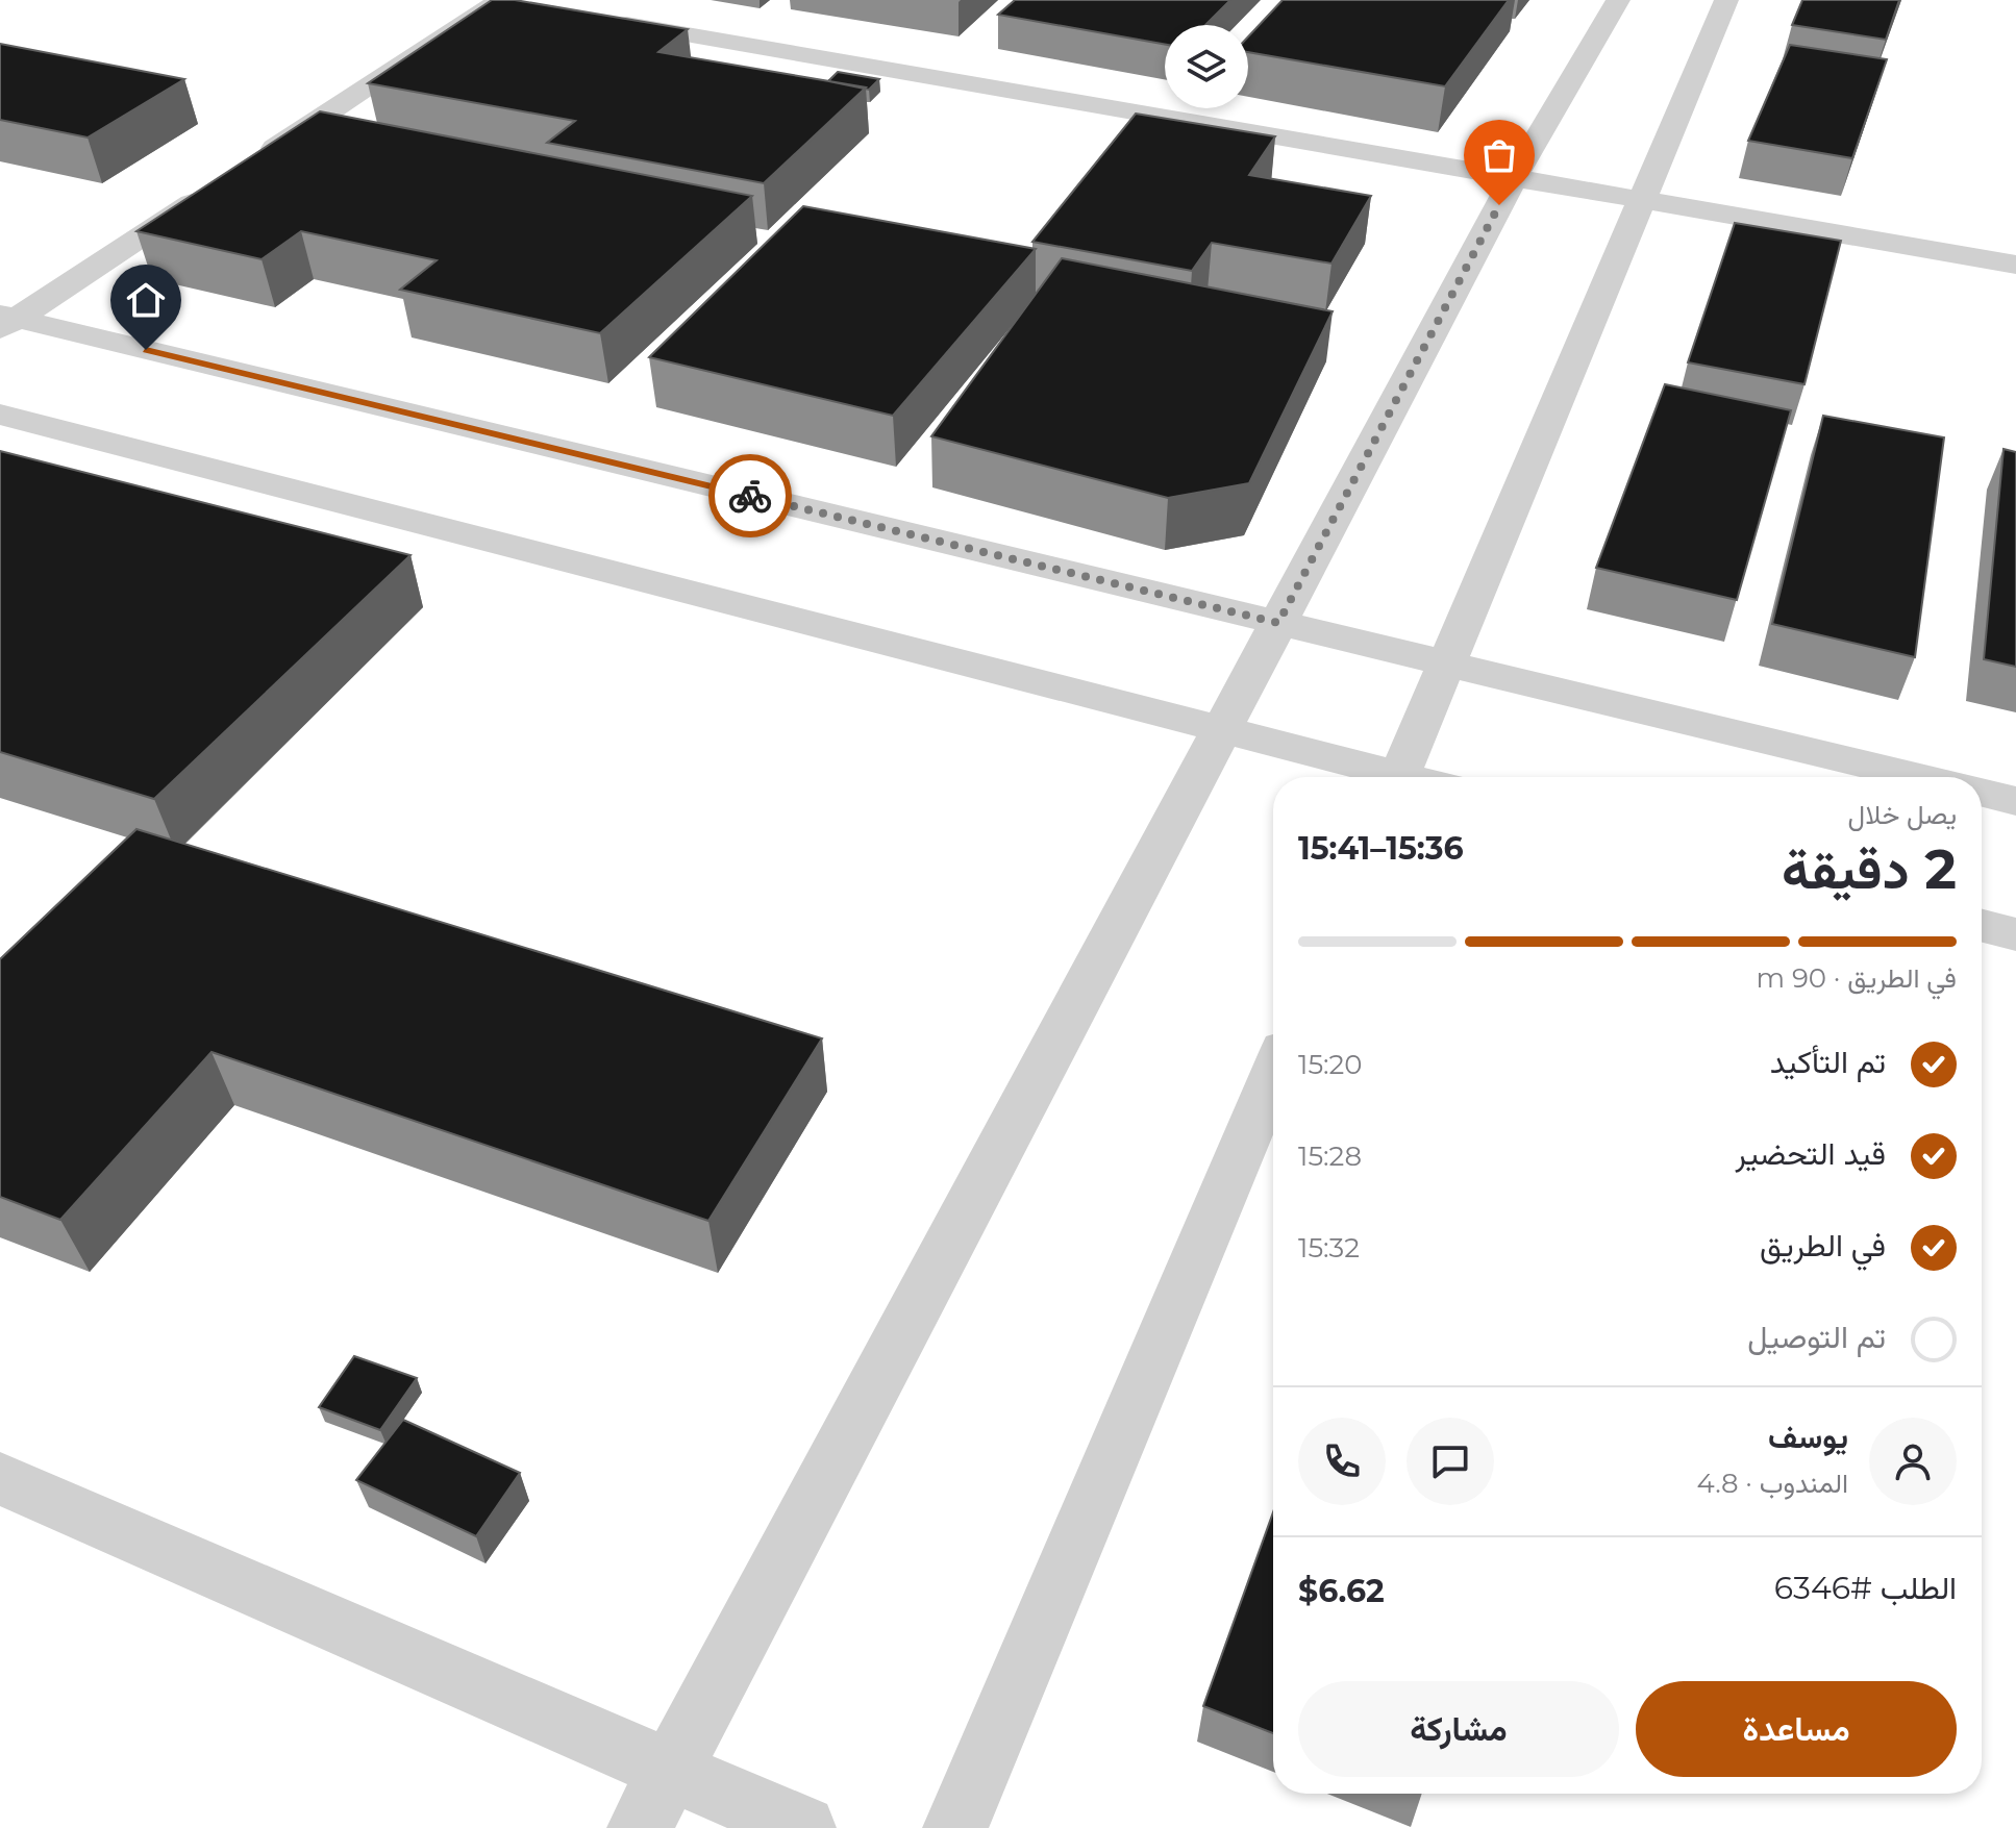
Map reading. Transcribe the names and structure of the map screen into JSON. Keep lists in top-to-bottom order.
{
  "page": {
    "heading": ["2 دقيقة", "يصل خلال", "15:36–15:41"],
    "panel": [
      "يوسف",
      "المندوب · 4.8",
      "الطلب #6346",
      "$6.62"
    ],
    "bar": "في الطريق · 90 m",
    "list": [
      ["تم التأكيد", "15:20"],
      ["قيد التحضير", "15:28"],
      ["في الطريق", "15:32"],
      "تم التوصيل"
    ],
    "buttons": ["مساعدة", "مشاركة"]
  }
}
